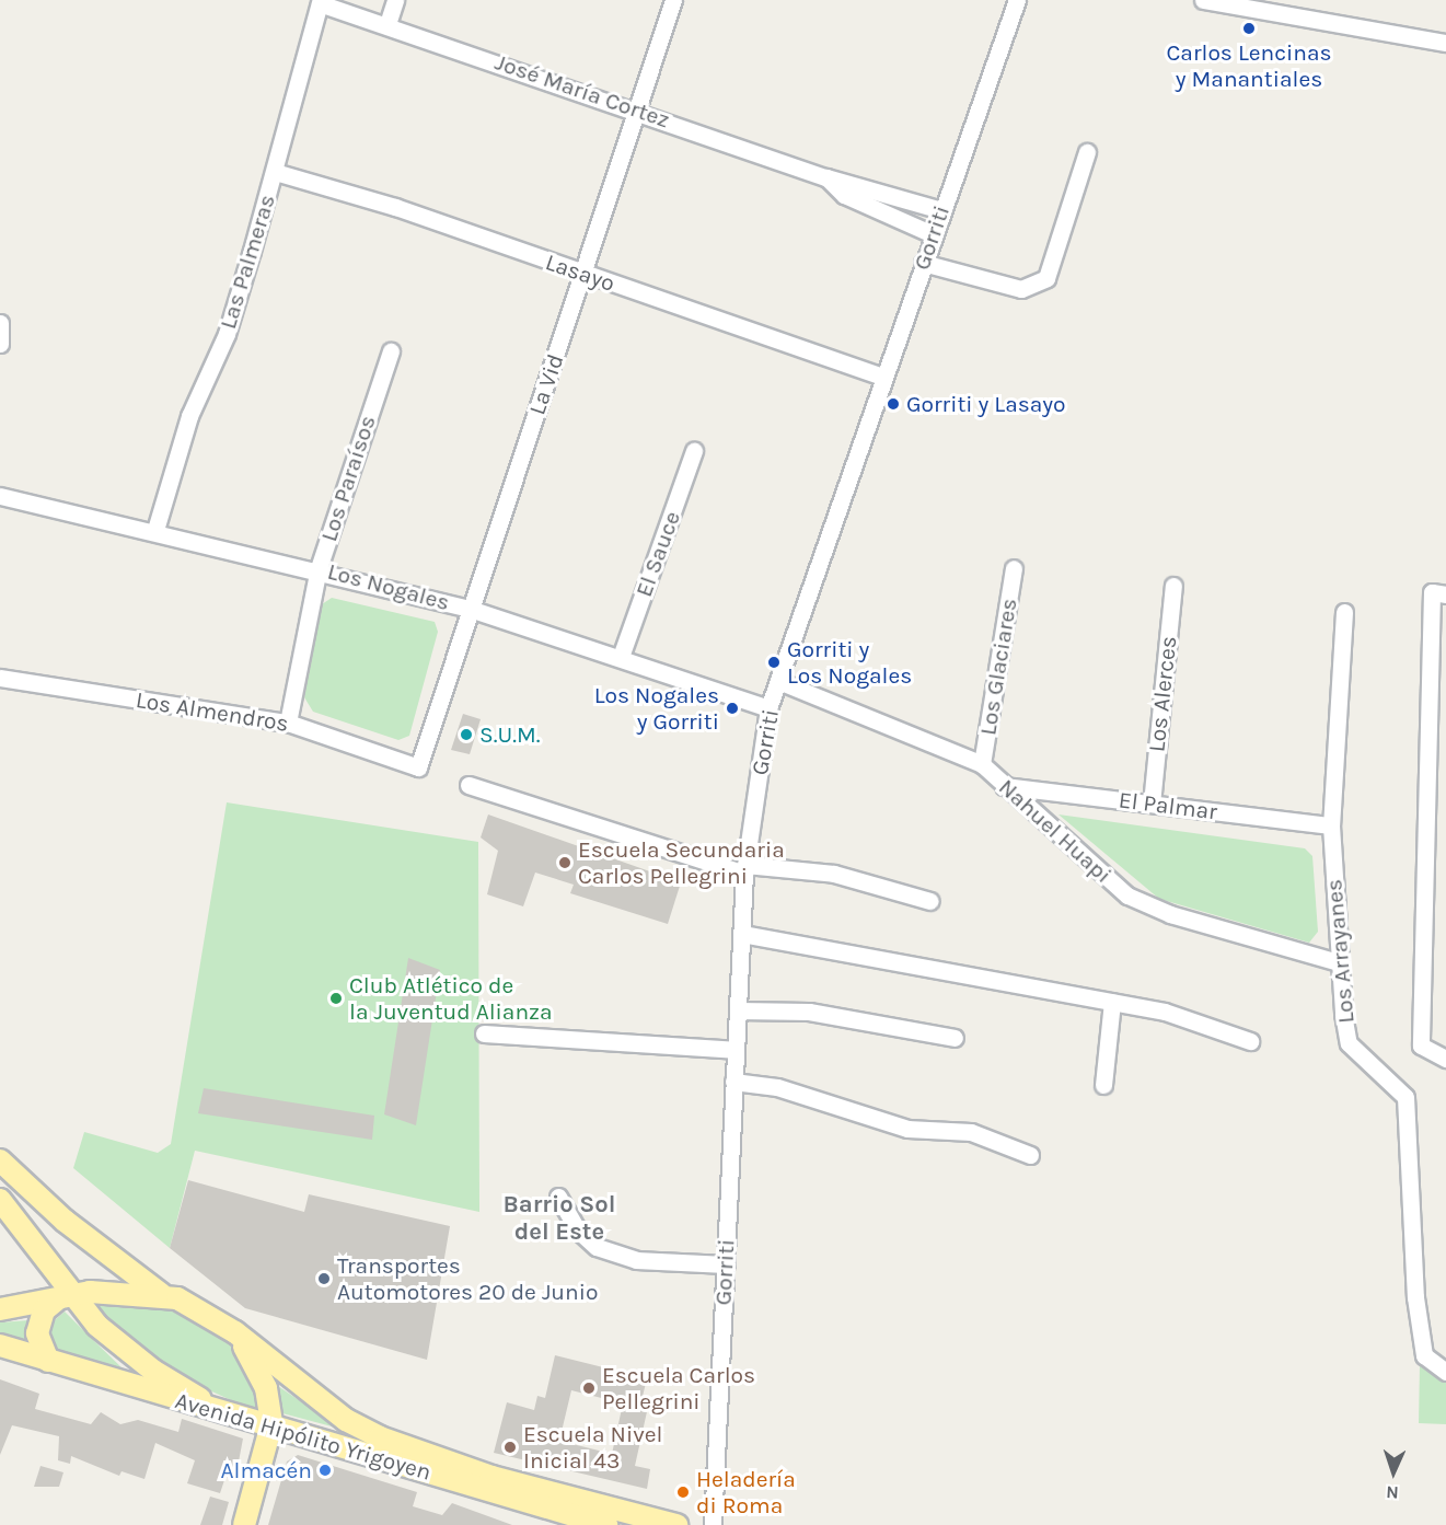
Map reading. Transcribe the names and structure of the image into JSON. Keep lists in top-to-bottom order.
{
  "streets": {
    "main road": ["Avenida Hipólito Yrigoyen"],
    "street": [
      "José María Cortez",
      "Gorriti",
      "Las Palmeras",
      "Lasayo",
      "La Vid",
      "Los Paraísos",
      "El Sauce",
      "Los Nogales",
      "Los Glaciares",
      "Los Alerces",
      "Los Almendros",
      "El Palmar",
      "Nahuel Huapi",
      "Los Arrayanes"
    ]
  },
  "crossings": [
    ["José María Cortez", "Gorriti"],
    ["José María Cortez", "Las Palmeras"],
    ["José María Cortez", "La Vid"],
    ["Gorriti", "Lasayo"],
    ["Gorriti", "Los Nogales"],
    ["Gorriti", "Nahuel Huapi"],
    ["Las Palmeras", "Lasayo"],
    ["Las Palmeras", "Los Nogales"],
    ["Lasayo", "La Vid"],
    ["La Vid", "Los Nogales"],
    ["La Vid", "Los Almendros"],
    ["Los Paraísos", "Los Nogales"],
    ["Los Paraísos", "Los Almendros"],
    ["El Sauce", "Los Nogales"],
    ["Los Glaciares", "Nahuel Huapi"],
    ["Los Alerces", "El Palmar"],
    ["El Palmar", "Nahuel Huapi"],
    ["El Palmar", "Los Arrayanes"],
    ["Nahuel Huapi", "Los Arrayanes"]
  ],
  "districts": ["Barrio Sol del Este"],
  "places": [
    "Carlos Lencinas y Manantiales",
    "Gorriti y Lasayo",
    "Gorriti y Los Nogales",
    "Los Nogales y Gorriti",
    "S.U.M.",
    "Escuela Secundaria Carlos Pellegrini",
    "Club Atlético de la Juventud Alianza",
    "Transportes Automotores 20 de Junio",
    "Escuela Carlos Pellegrini",
    "Escuela Nivel Inicial 43",
    "Almacén",
    "Heladería di Roma"
  ],
  "north": "bottom"
}
